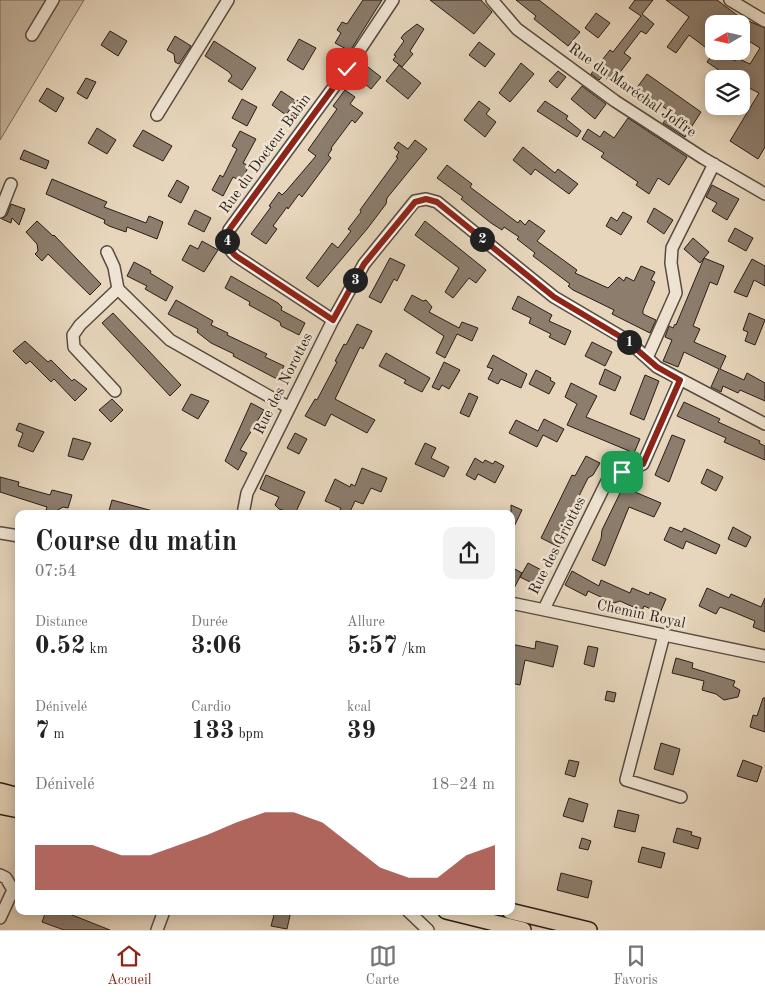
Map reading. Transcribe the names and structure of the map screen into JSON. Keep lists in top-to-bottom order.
{
  "streets": {
    "street": [
      "Rue du Maréchal Joffre",
      "Rue du Docteur Babin",
      "Rue des Norottes",
      "Rue des Griottes",
      "Chemin Royal"
    ]
  },
  "crossings": [
    ["Rue du Docteur Babin", "Rue des Norottes"],
    ["Rue des Norottes", "Rue des Griottes"],
    ["Rue des Griottes", "Chemin Royal"]
  ],
  "north": "left",
  "page": {
    "pins": [
      "2",
      "4",
      "3",
      "1"
    ],
    "heading": ["Course du matin", "07:54"],
    "stats": [
      ["Distance", "0.52 km"],
      ["Durée", "3:06"],
      ["Allure", "5:57 /km"],
      ["Dénivelé", "7 m"],
      ["Cardio", "133 bpm"],
      ["kcal", "39"]
    ],
    "chart": ["Dénivelé", "18–24 m"],
    "tabs": ["Accueil", "Carte", "Favoris"]
  }
}
